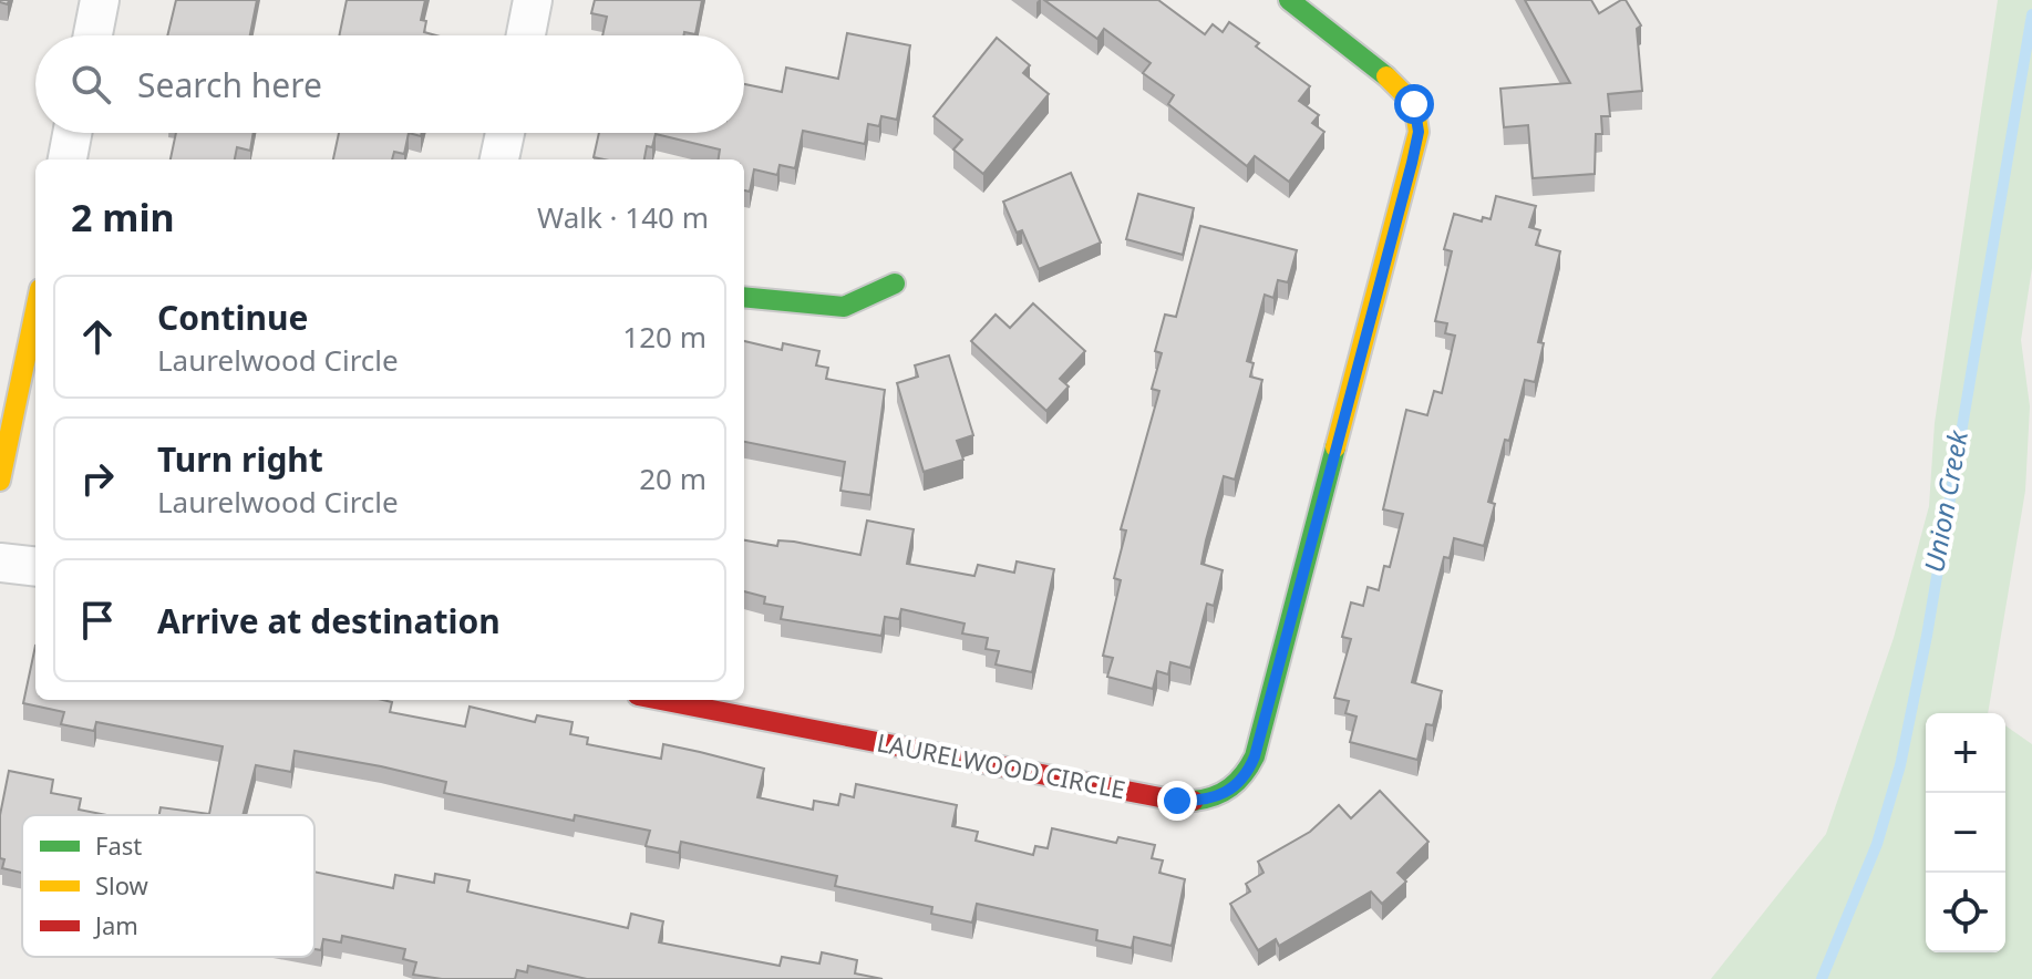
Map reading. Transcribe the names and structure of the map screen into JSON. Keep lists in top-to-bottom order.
{
  "streets": {
    "street": ["LAURELWOOD CIRCLE"]
  },
  "water": ["Union Creek"],
  "legend": ["Fast", "Slow", "Jam"],
  "page": {
    "search": "Search here",
    "heading": ["2 min", "Walk · 140 m"],
    "list": [
      ["Continue", "Laurelwood Circle", "120 m"],
      ["Turn right", "Laurelwood Circle", "20 m"],
      "Arrive at destination"
    ],
    "map_buttons": ["+", "−"]
  }
}
